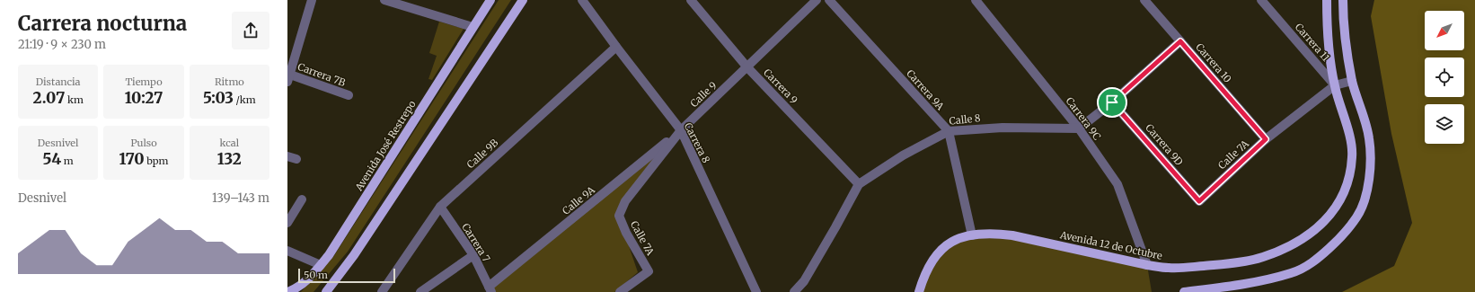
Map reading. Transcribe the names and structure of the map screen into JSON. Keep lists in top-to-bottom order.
{
  "streets": {
    "main road": ["Avenida José Restrepo", "Avenida 12 de Octubre"],
    "street": [
      "Carrera 11",
      "Carrera 10",
      "Carrera 7B",
      "Carrera 9",
      "Carrera 9A",
      "Calle 9",
      "Carrera 9C",
      "Calle 8",
      "Carrera 8",
      "Carrera 9D",
      "Calle 9B",
      "Calle 7A",
      "Calle 9A",
      "Carrera 7"
    ]
  },
  "crossings": [
    ["Carrera 11", "Calle 7A"],
    ["Carrera 11", "Avenida 12 de Octubre"],
    ["Carrera 10", "Calle 7A"],
    ["Carrera 9", "Calle 9"],
    ["Carrera 9", "Calle 8"],
    ["Carrera 9A", "Calle 8"],
    ["Carrera 9A", "Avenida 12 de Octubre"],
    ["Calle 9", "Carrera 8"],
    ["Calle 9", "Calle 7A"],
    ["Calle 9", "Calle 9A"],
    ["Carrera 9C", "Calle 8"],
    ["Carrera 9C", "Avenida 12 de Octubre"],
    ["Carrera 8", "Calle 9B"],
    ["Carrera 8", "Calle 9A"],
    ["Carrera 9D", "Calle 7A"],
    ["Calle 9B", "Carrera 7"],
    ["Calle 7A", "Avenida 12 de Octubre"],
    ["Calle 9A", "Carrera 7"]
  ],
  "scale_bar": "50 m",
  "north": "bottom left",
  "page": {
    "heading": ["Carrera nocturna", "21:19 · 9 × 230 m"],
    "stats": [
      ["Distancia", "2.07 km"],
      ["Tiempo", "10:27"],
      ["Ritmo", "5:03 /km"],
      ["Desnivel", "54 m"],
      ["Pulso", "170 bpm"],
      ["kcal", "132"]
    ],
    "chart": ["Desnivel", "139–143 m"],
    "scale": "50 m"
  }
}
